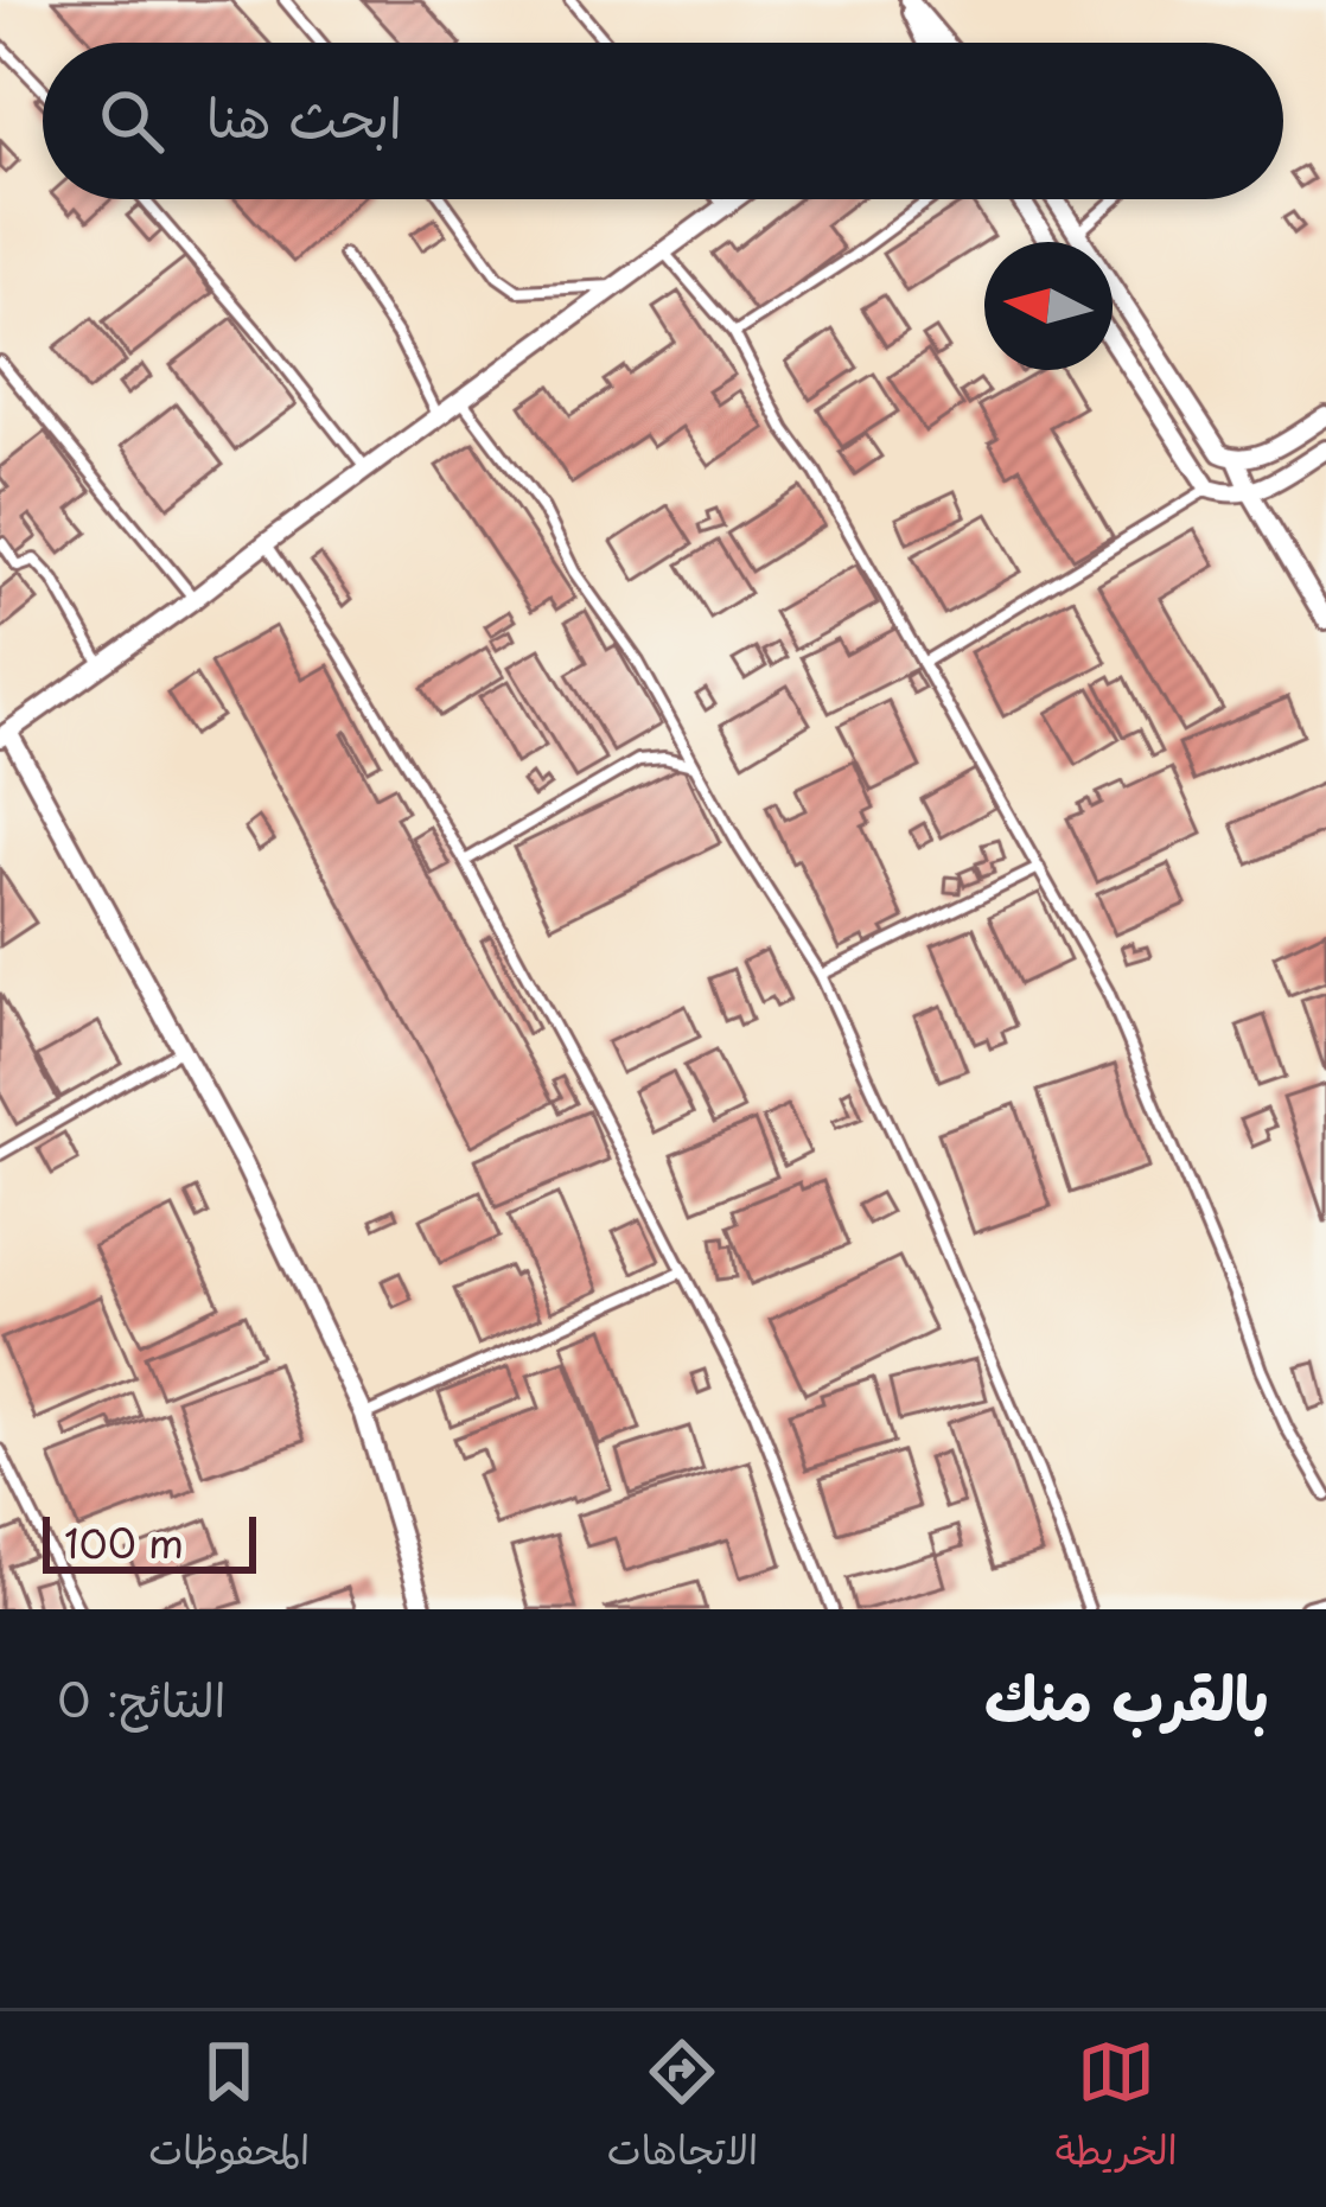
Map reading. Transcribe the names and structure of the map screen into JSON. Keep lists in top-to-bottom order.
{
  "scale_bar": "100 m",
  "north": "left",
  "page": {
    "search": "ابحث هنا",
    "scale": "100 m",
    "heading": ["بالقرب منك", "النتائج: 0"],
    "nav": ["الخريطة", "الاتجاهات", "المحفوظات"]
  }
}
